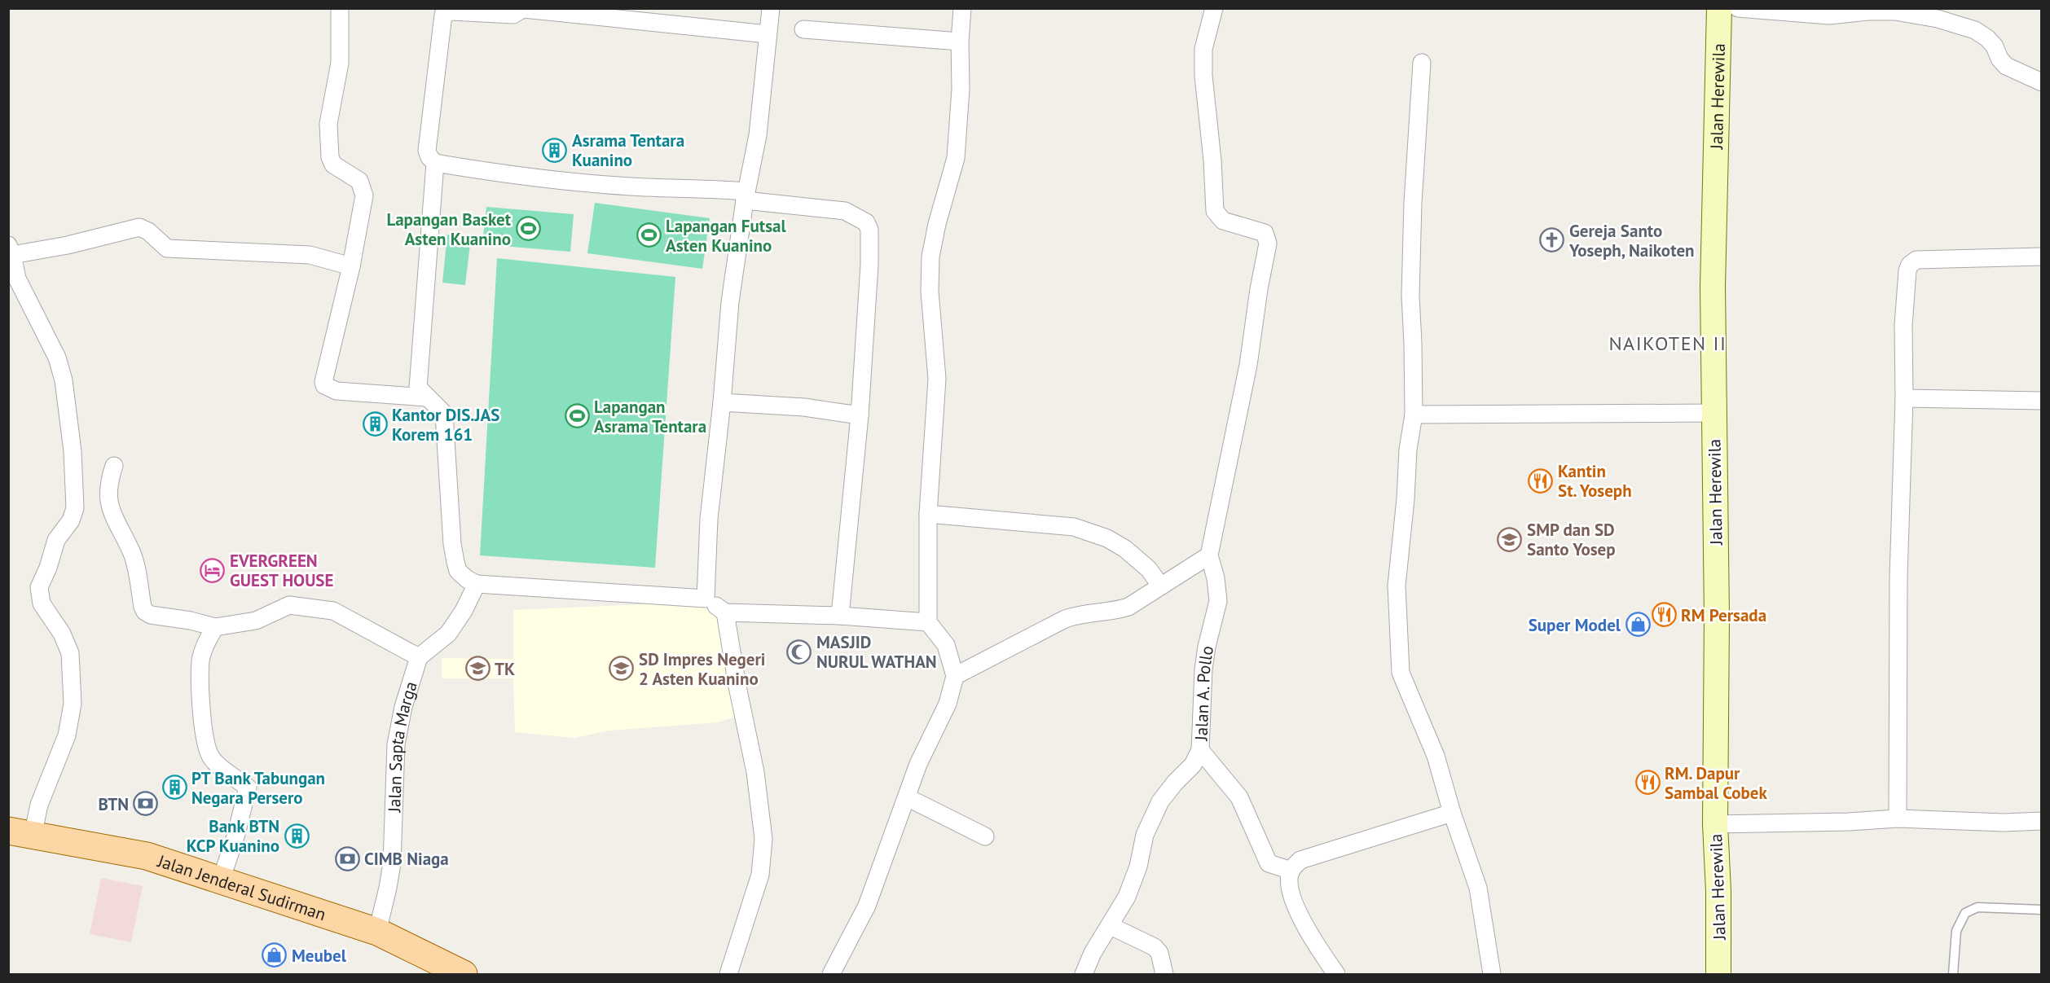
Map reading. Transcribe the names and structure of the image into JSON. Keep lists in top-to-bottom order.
{
  "streets": {
    "main road": ["Jalan Herewila", "Jalan Jenderal Sudirman"],
    "street": ["Jalan A. Pollo", "Jalan Sapta Marga"]
  },
  "crossings": [
    ["Jalan Sapta Marga", "Jalan Jenderal Sudirman"]
  ],
  "districts": ["NAIKOTEN II"],
  "places": {
    "building": [
      "Asrama Tentara Kuanino",
      "Kantor DIS.JAS Korem 161",
      "PT Bank Tabungan Negara Persero",
      "Bank BTN KCP Kuanino"
    ],
    "sports": ["Lapangan Basket Asten Kuanino", "Lapangan Futsal Asten Kuanino", "Lapangan Asrama Tentara"],
    "church": ["Gereja Santo Yoseph, Naikoten"],
    "restaurant": ["Kantin St. Yoseph", "RM Persada", "RM. Dapur Sambal Cobek"],
    "school or university": ["SMP dan SD Santo Yosep", "TK", "SD Impres Negeri 2 Asten Kuanino"],
    "hotel": ["EVERGREEN GUEST HOUSE"],
    "shop": ["Super Model", "Meubel"],
    "mosque": ["MASJID NURUL WATHAN"],
    "bank": ["BTN", "CIMB Niaga"]
  }
}
